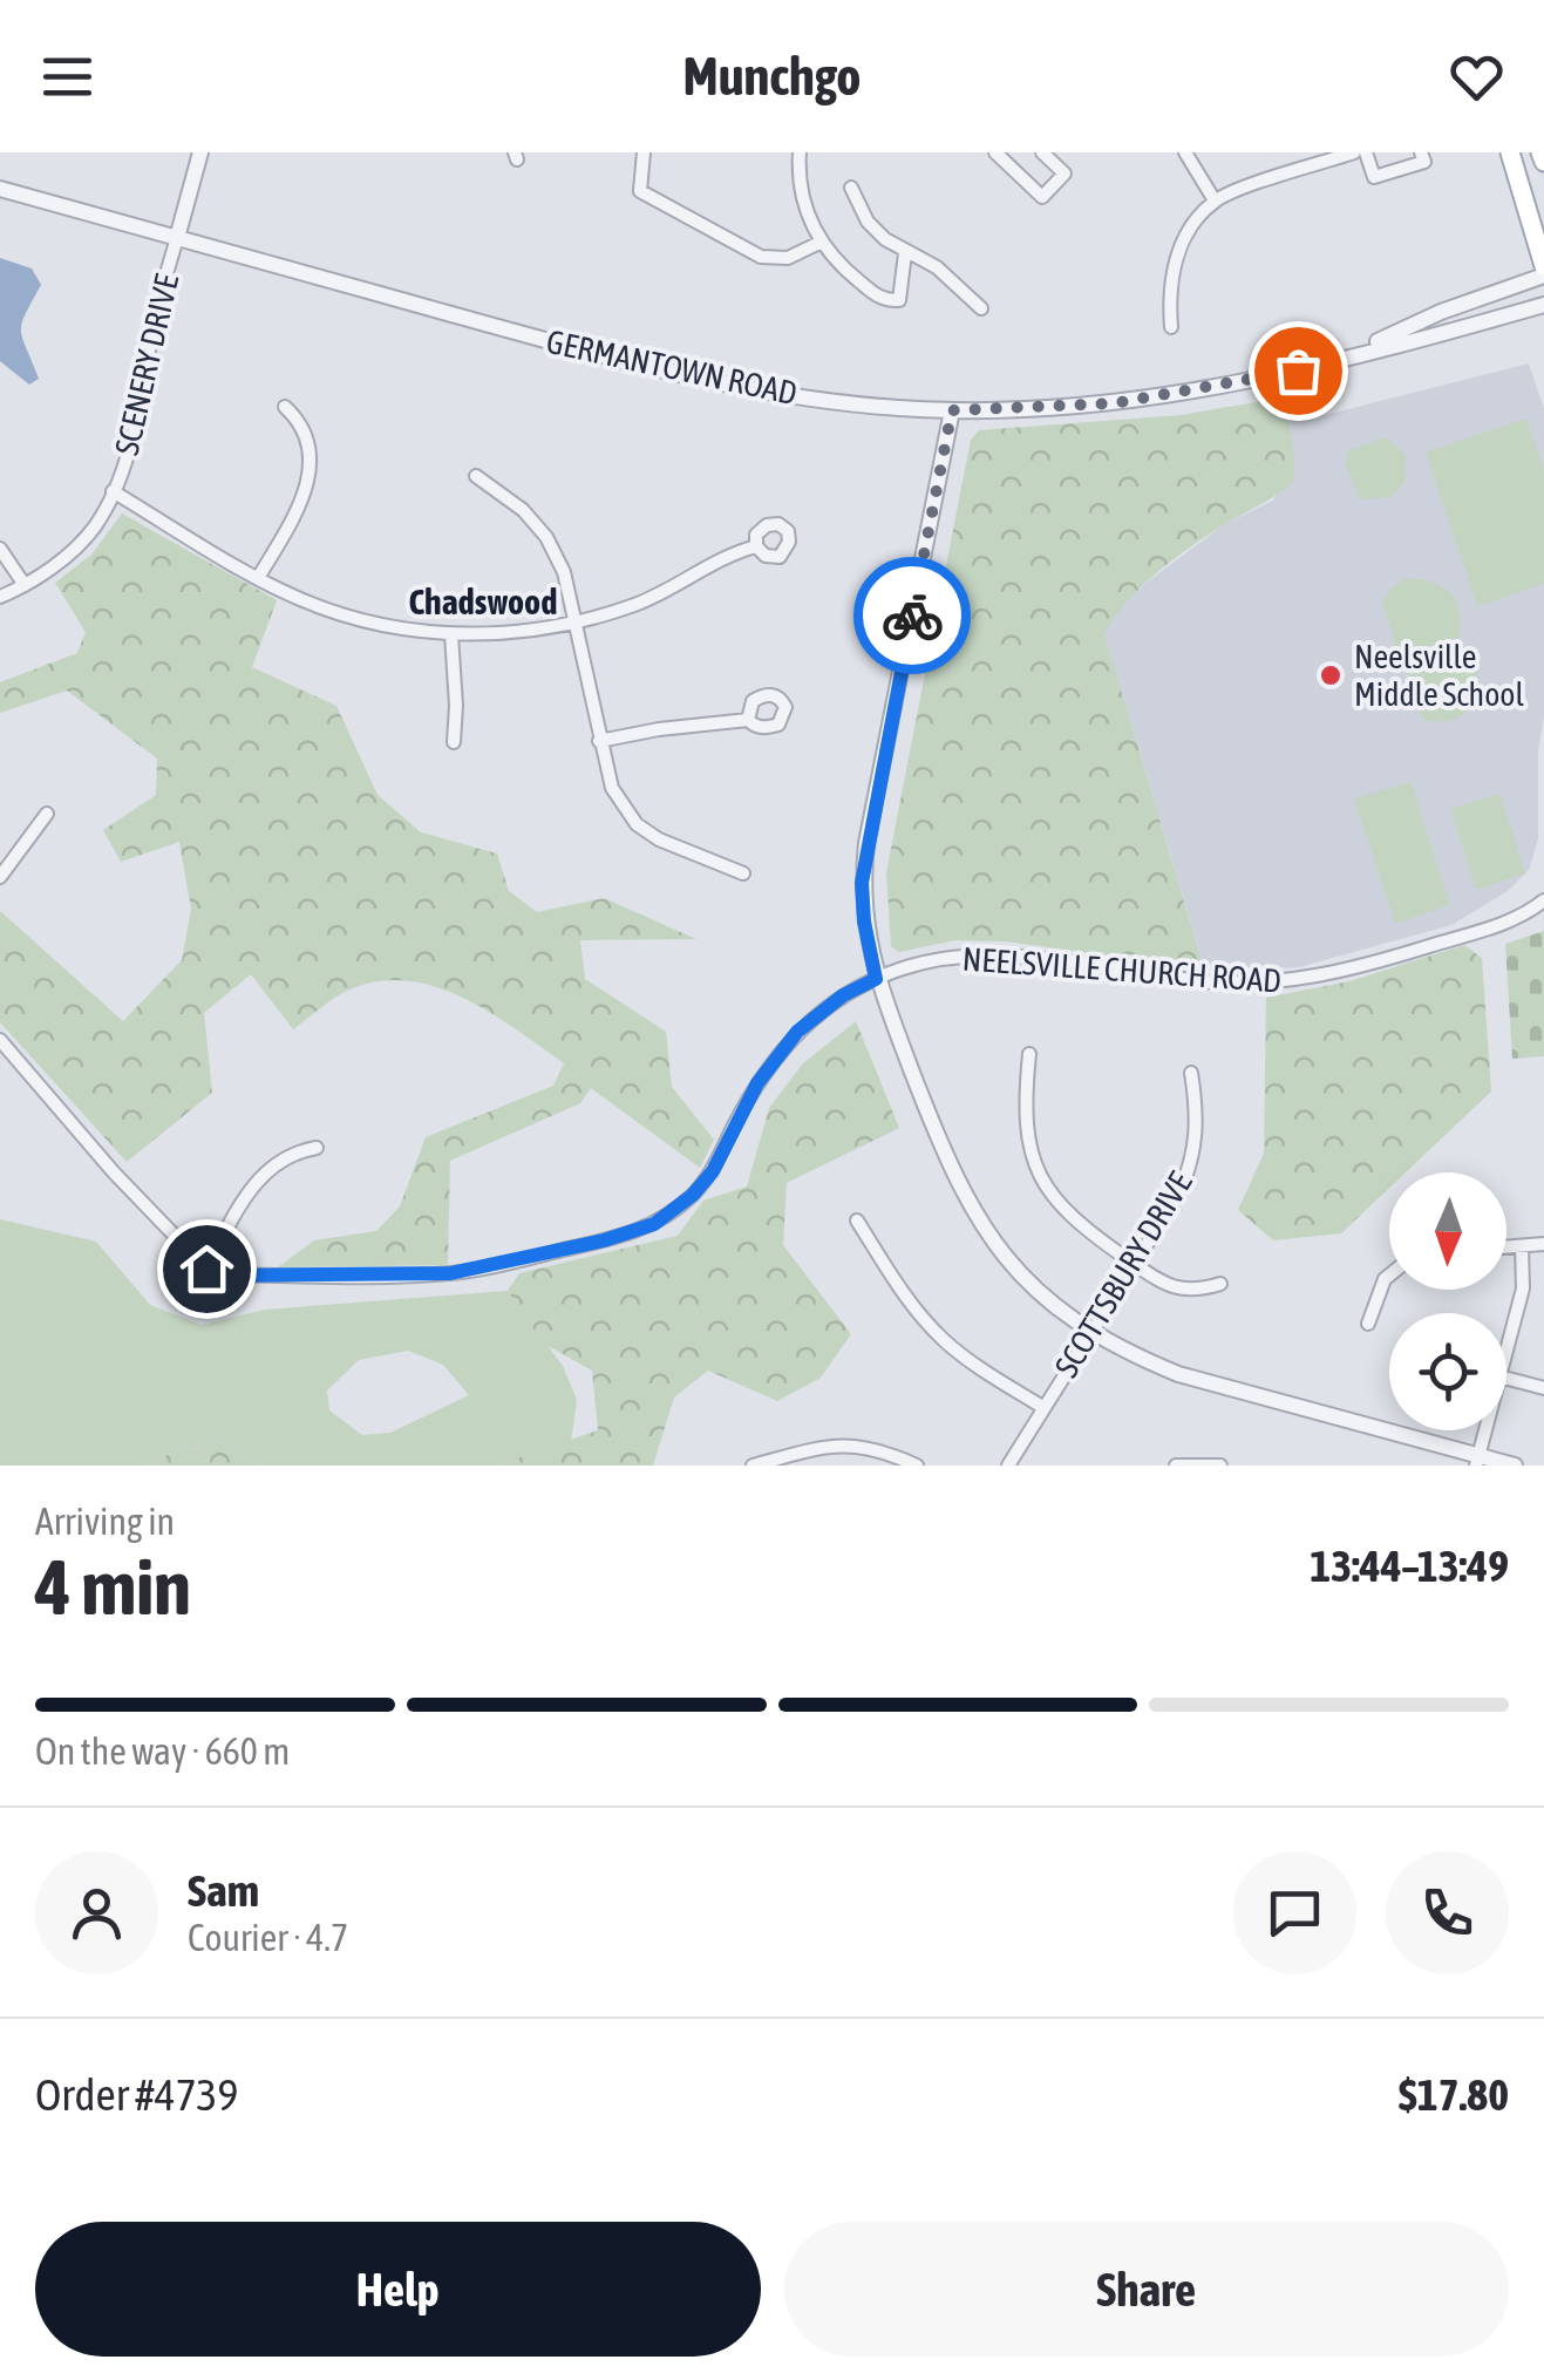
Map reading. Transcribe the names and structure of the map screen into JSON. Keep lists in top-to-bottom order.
{
  "streets": {
    "street": [
      "SCENERY DRIVE",
      "GERMANTOWN ROAD",
      "NEELSVILLE CHURCH ROAD",
      "SCOTTSBURY DRIVE"
    ]
  },
  "crossings": [
    ["SCENERY DRIVE", "GERMANTOWN ROAD"]
  ],
  "districts": ["Chadswood"],
  "places": ["Neelsville Middle School"],
  "north": "bottom",
  "page": {
    "header": "Munchgo",
    "heading": ["4 min", "Arriving in", "13:44–13:49"],
    "panel": [
      "Sam",
      "Courier · 4.7",
      "Order #4739",
      "$17.80"
    ],
    "bar": "On the way · 660 m",
    "buttons": ["Help", "Share"]
  }
}
